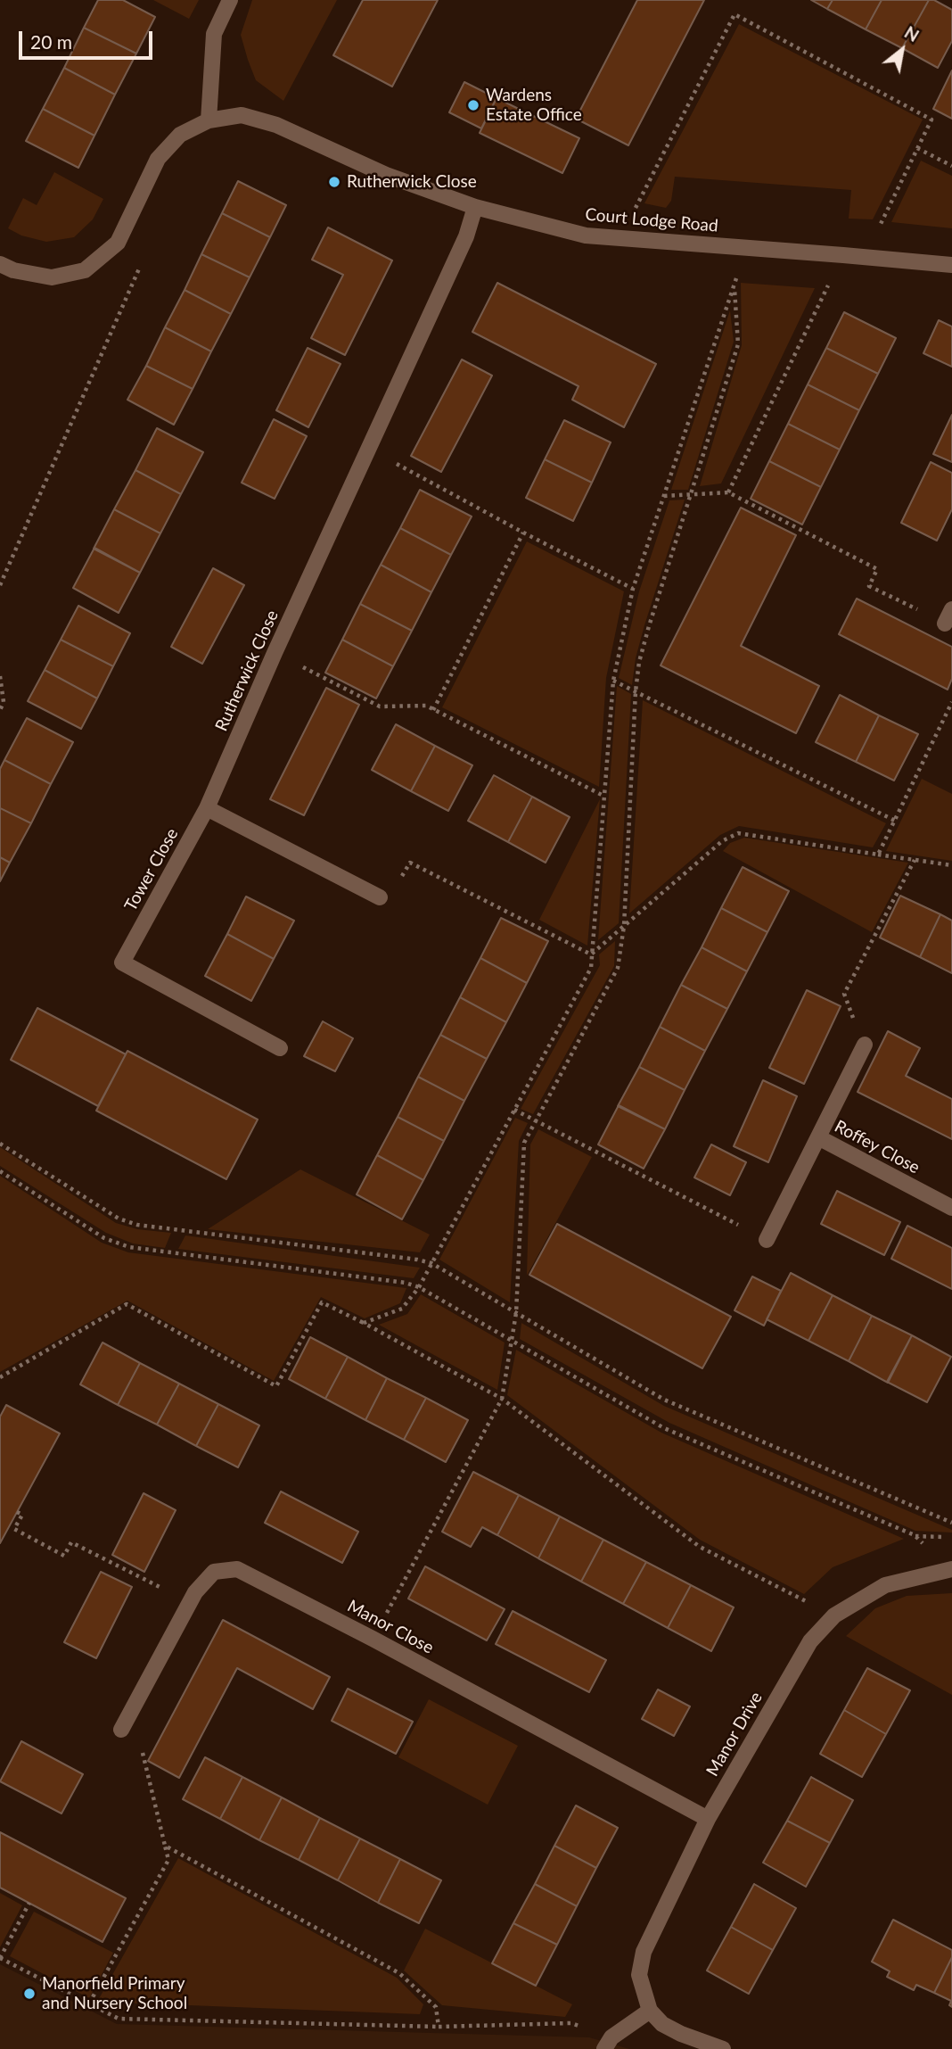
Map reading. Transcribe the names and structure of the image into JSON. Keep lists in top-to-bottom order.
{
  "streets": {
    "street": [
      "Court Lodge Road",
      "Rutherwick Close",
      "Tower Close",
      "Roffey Close",
      "Manor Close",
      "Manor Drive"
    ]
  },
  "crossings": [
    ["Court Lodge Road", "Rutherwick Close"],
    ["Rutherwick Close", "Tower Close"],
    ["Manor Close", "Manor Drive"]
  ],
  "places": ["Wardens Estate Office", "Rutherwick Close", "Manorfield Primary and Nursery School"],
  "scale_bar": "20 m",
  "north": "top right"
}
